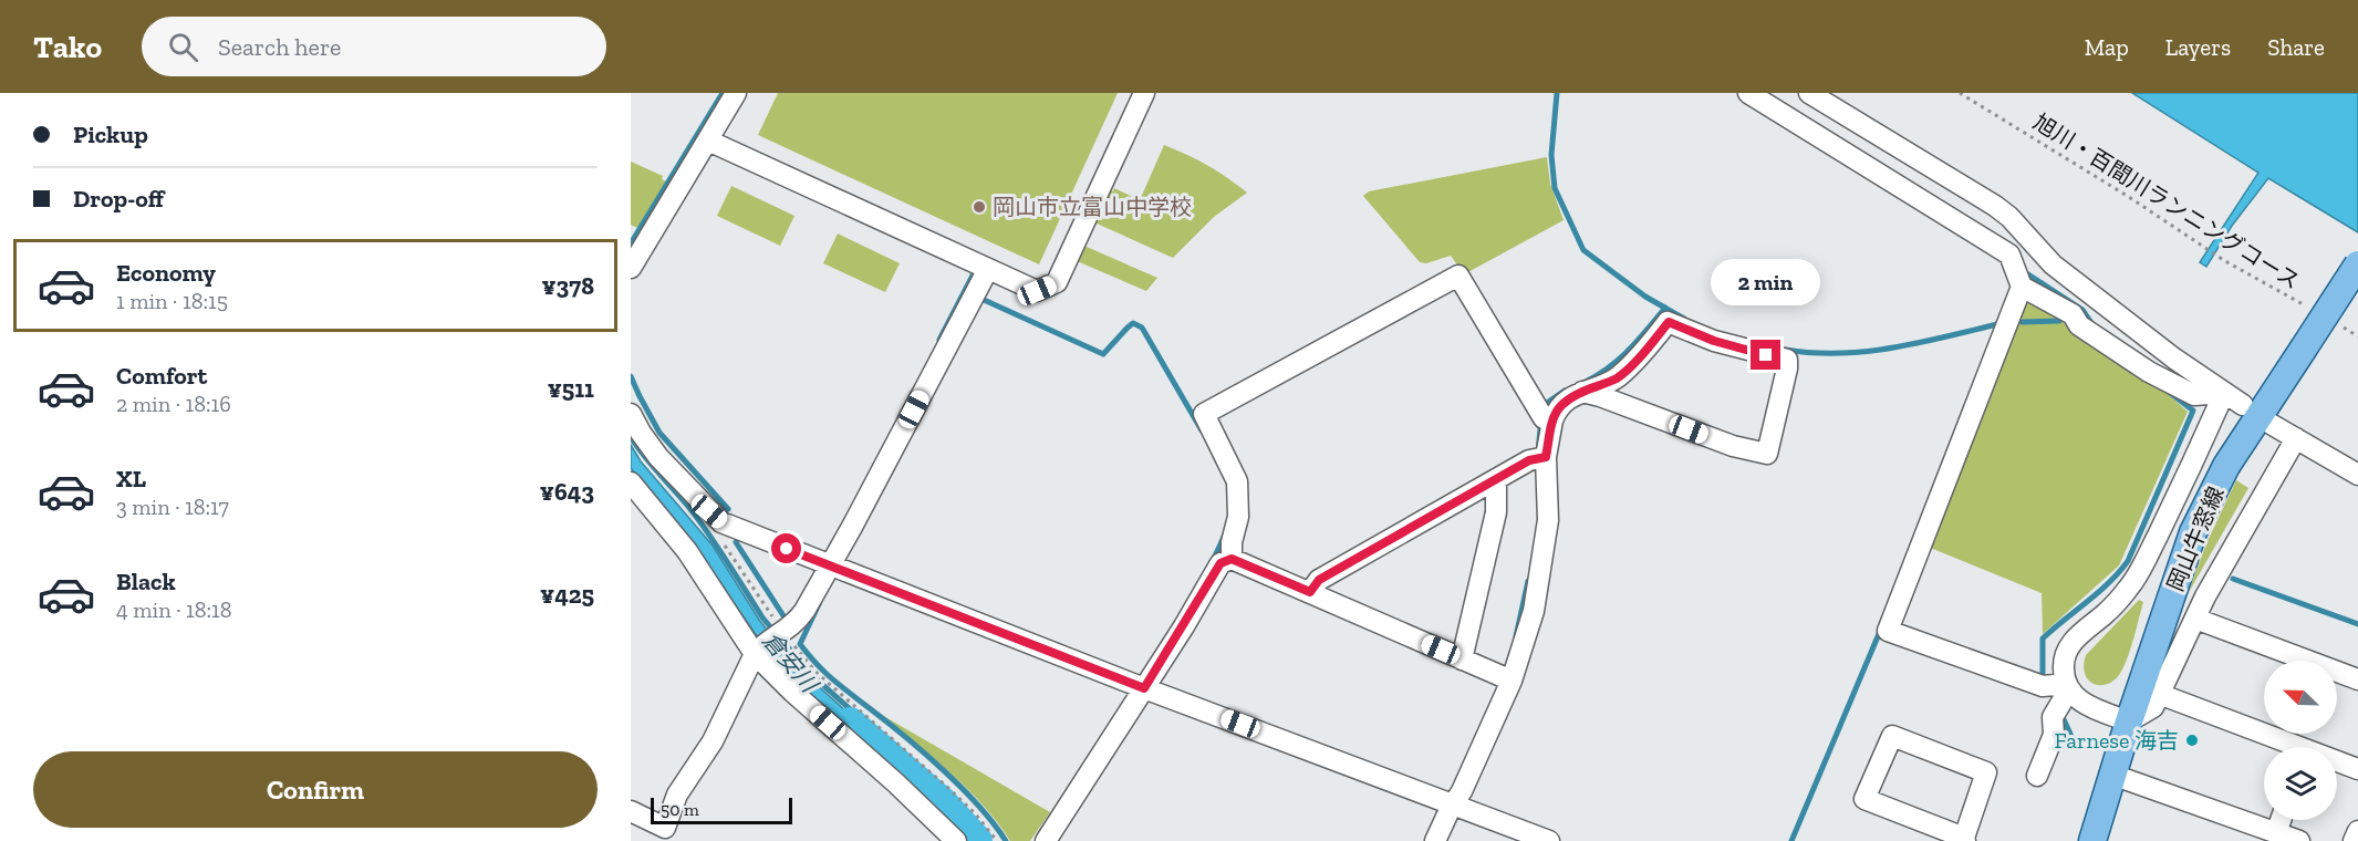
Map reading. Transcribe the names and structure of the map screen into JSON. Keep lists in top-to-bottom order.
{
  "streets": {
    "main road": ["岡山牛窓線"],
    "path": ["旭川・百間川ランニングコース"]
  },
  "water": ["倉安川"],
  "places": ["岡山市立富山中学校", "Farnese 海吉"],
  "scale_bar": "50 m",
  "north": "top left",
  "page": {
    "header": "Tako",
    "search": "Search here",
    "nav": ["Map", "Layers", "Share"],
    "banner": ["Pickup", "Drop-off"],
    "list": [
      {
        "name": "Economy",
        "note": "1 min · 18:15",
        "value": "¥378"
      },
      {
        "name": "Comfort",
        "note": "2 min · 18:16",
        "value": "¥511"
      },
      {
        "name": "XL",
        "note": "3 min · 18:17",
        "value": "¥643"
      },
      {
        "name": "Black",
        "note": "4 min · 18:18",
        "value": "¥425"
      }
    ],
    "bubble": "2 min",
    "buttons": "Confirm",
    "scale": "50 m"
  }
}
